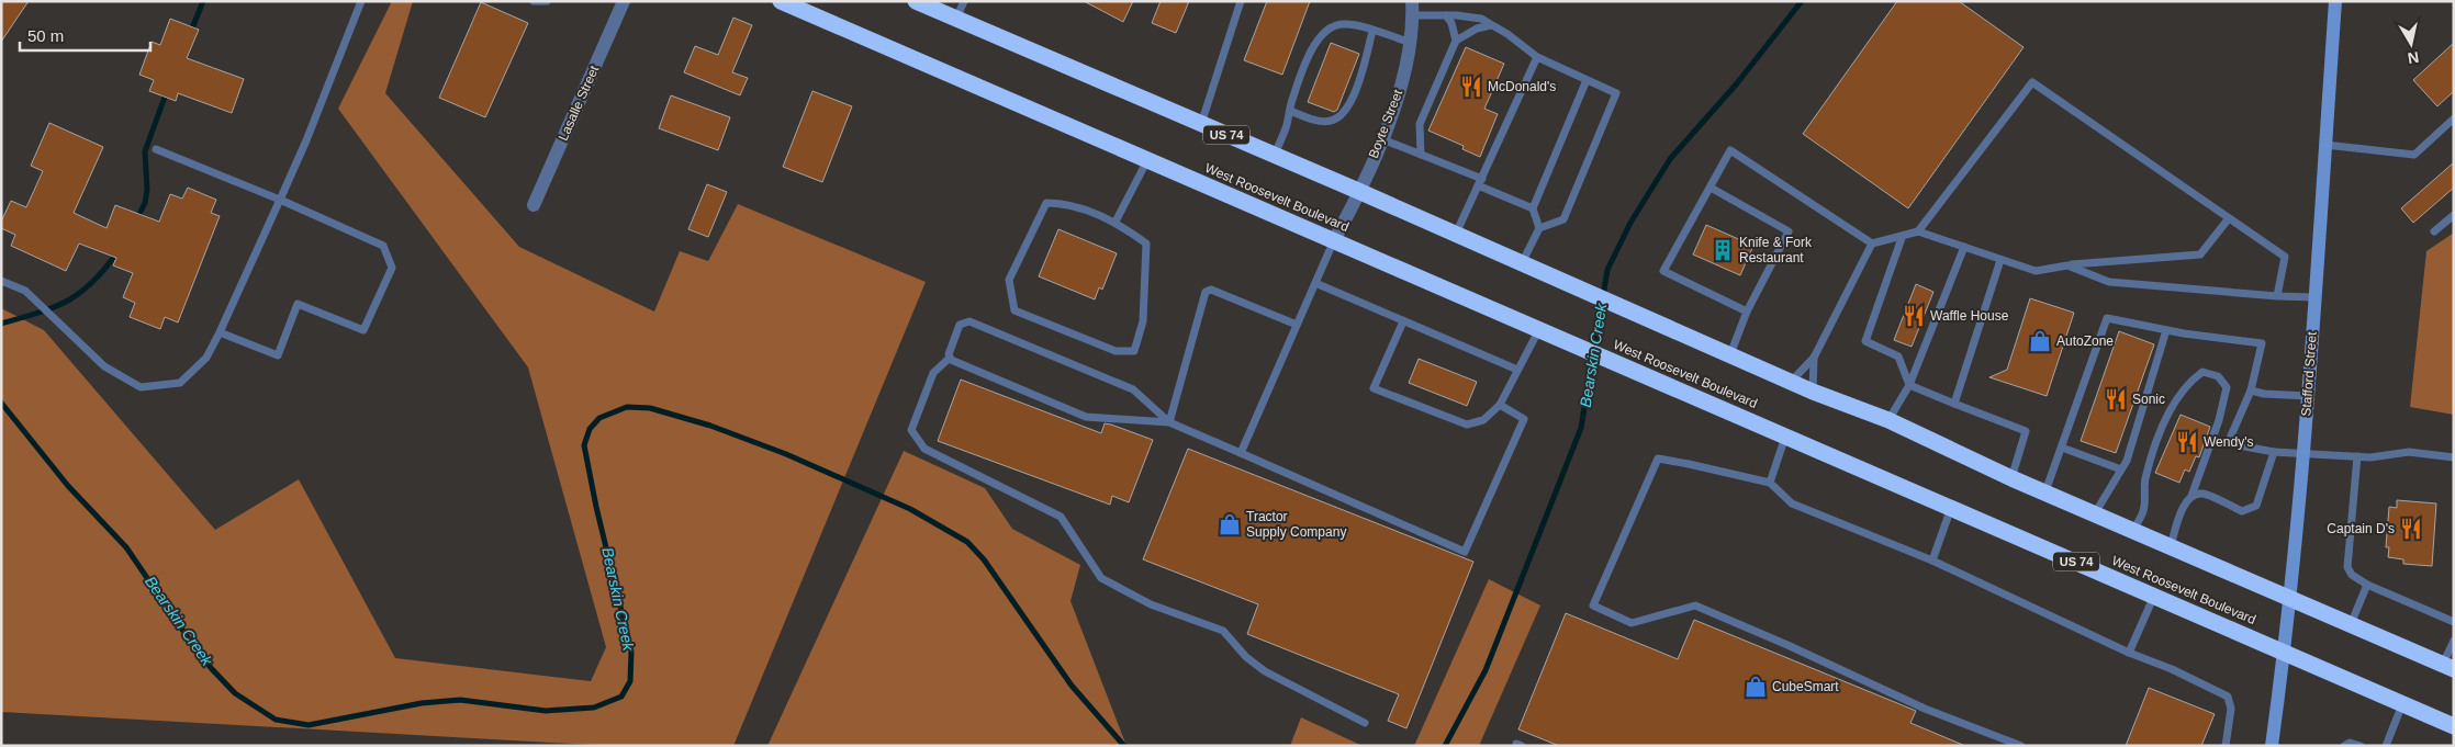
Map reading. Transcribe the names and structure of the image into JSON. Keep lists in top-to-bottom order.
{
  "streets": {
    "highway": ["US 74", "West Roosevelt Boulevard"],
    "street": ["Lasalle Street", "Boyte Street", "Stafford Street"]
  },
  "crossings": [
    ["Boyte Street", "US 74"],
    ["Boyte Street", "West Roosevelt Boulevard"],
    ["US 74", "Stafford Street"],
    ["West Roosevelt Boulevard", "Stafford Street"]
  ],
  "water": ["Bearskin Creek"],
  "places": {
    "restaurant": [
      "McDonald's",
      "Waffle House",
      "Sonic",
      "Wendy's",
      "Captain D's"
    ],
    "building": ["Knife & Fork Restaurant"],
    "shop": ["AutoZone", "Tractor Supply Company", "CubeSmart"]
  },
  "scale_bar": "50 m",
  "north": "bottom"
}
